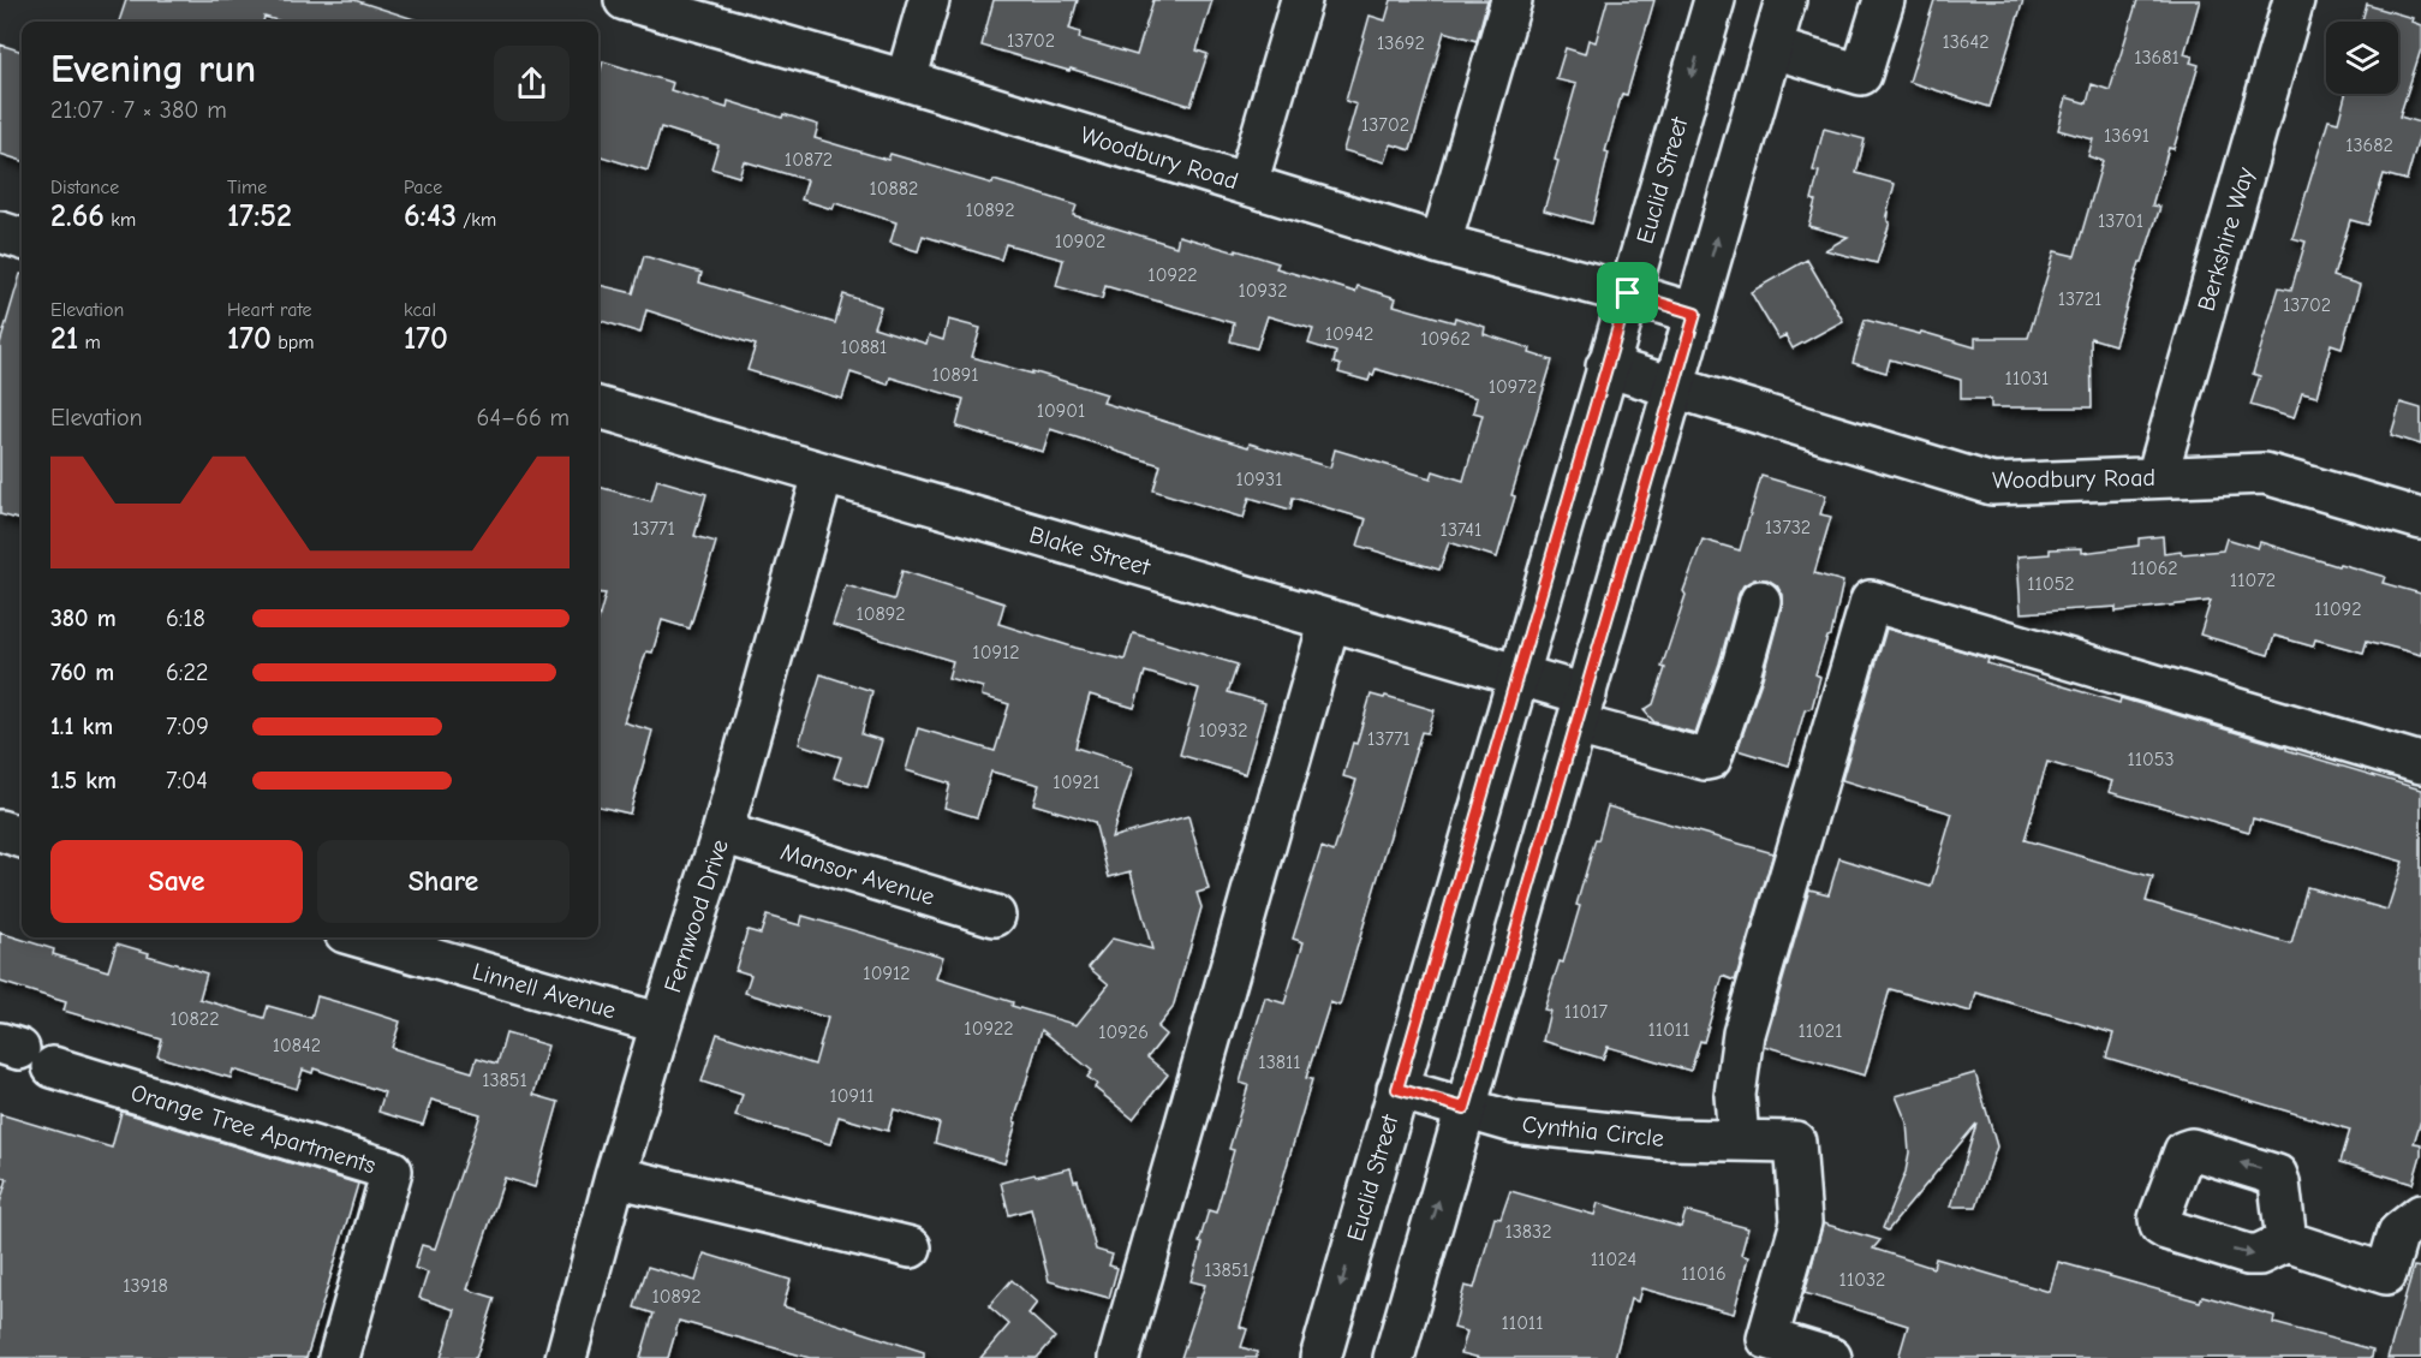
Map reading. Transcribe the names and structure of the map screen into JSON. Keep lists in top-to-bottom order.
{
  "streets": {
    "street": [
      "Woodbury Road",
      "Euclid Street",
      "Berkshire Way",
      "Blake Street",
      "Mansor Avenue",
      "Fernwood Drive",
      "Linnell Avenue",
      "Orange Tree Apartments",
      "Cynthia Circle"
    ]
  },
  "crossings": [
    ["Woodbury Road", "Euclid Street"],
    ["Woodbury Road", "Berkshire Way"],
    ["Euclid Street", "Blake Street"],
    ["Euclid Street", "Cynthia Circle"],
    ["Blake Street", "Fernwood Drive"],
    ["Mansor Avenue", "Fernwood Drive"],
    ["Fernwood Drive", "Linnell Avenue"]
  ],
  "house_numbers": [
    "13702",
    "13642",
    "13692",
    "13681",
    "13702",
    "13691",
    "13682",
    "10872",
    "10882",
    "10892",
    "13701",
    "10902",
    "10922",
    "10932",
    "13721",
    "13702",
    "10942",
    "10962",
    "10881",
    "10891",
    "11031",
    "10972",
    "10901",
    "10931",
    "13732",
    "13771",
    "13741",
    "11062",
    "11072",
    "11052",
    "11092",
    "10892",
    "10912",
    "10932",
    "13771",
    "11053",
    "10921",
    "10912",
    "11017",
    "10822",
    "10922",
    "11011",
    "11021",
    "10926",
    "10842",
    "13811",
    "13851",
    "10911",
    "13832",
    "11024",
    "13851",
    "11016",
    "11032",
    "13918",
    "10892",
    "11011"
  ],
  "page": {
    "heading": ["Evening run", "21:07 · 7 × 380 m"],
    "stats": [
      ["Distance", "2.66 km"],
      ["Time", "17:52"],
      ["Pace", "6:43 /km"],
      ["Elevation", "21 m"],
      ["Heart rate", "170 bpm"],
      ["kcal", "170"]
    ],
    "chart": ["Elevation", "64–66 m"],
    "list": [
      {
        "name": "380 m",
        "note": "6:18"
      },
      {
        "name": "760 m",
        "note": "6:22"
      },
      {
        "name": "1.1 km",
        "note": "7:09"
      },
      {
        "name": "1.5 km",
        "note": "7:04"
      }
    ],
    "buttons": ["Save", "Share"]
  }
}
